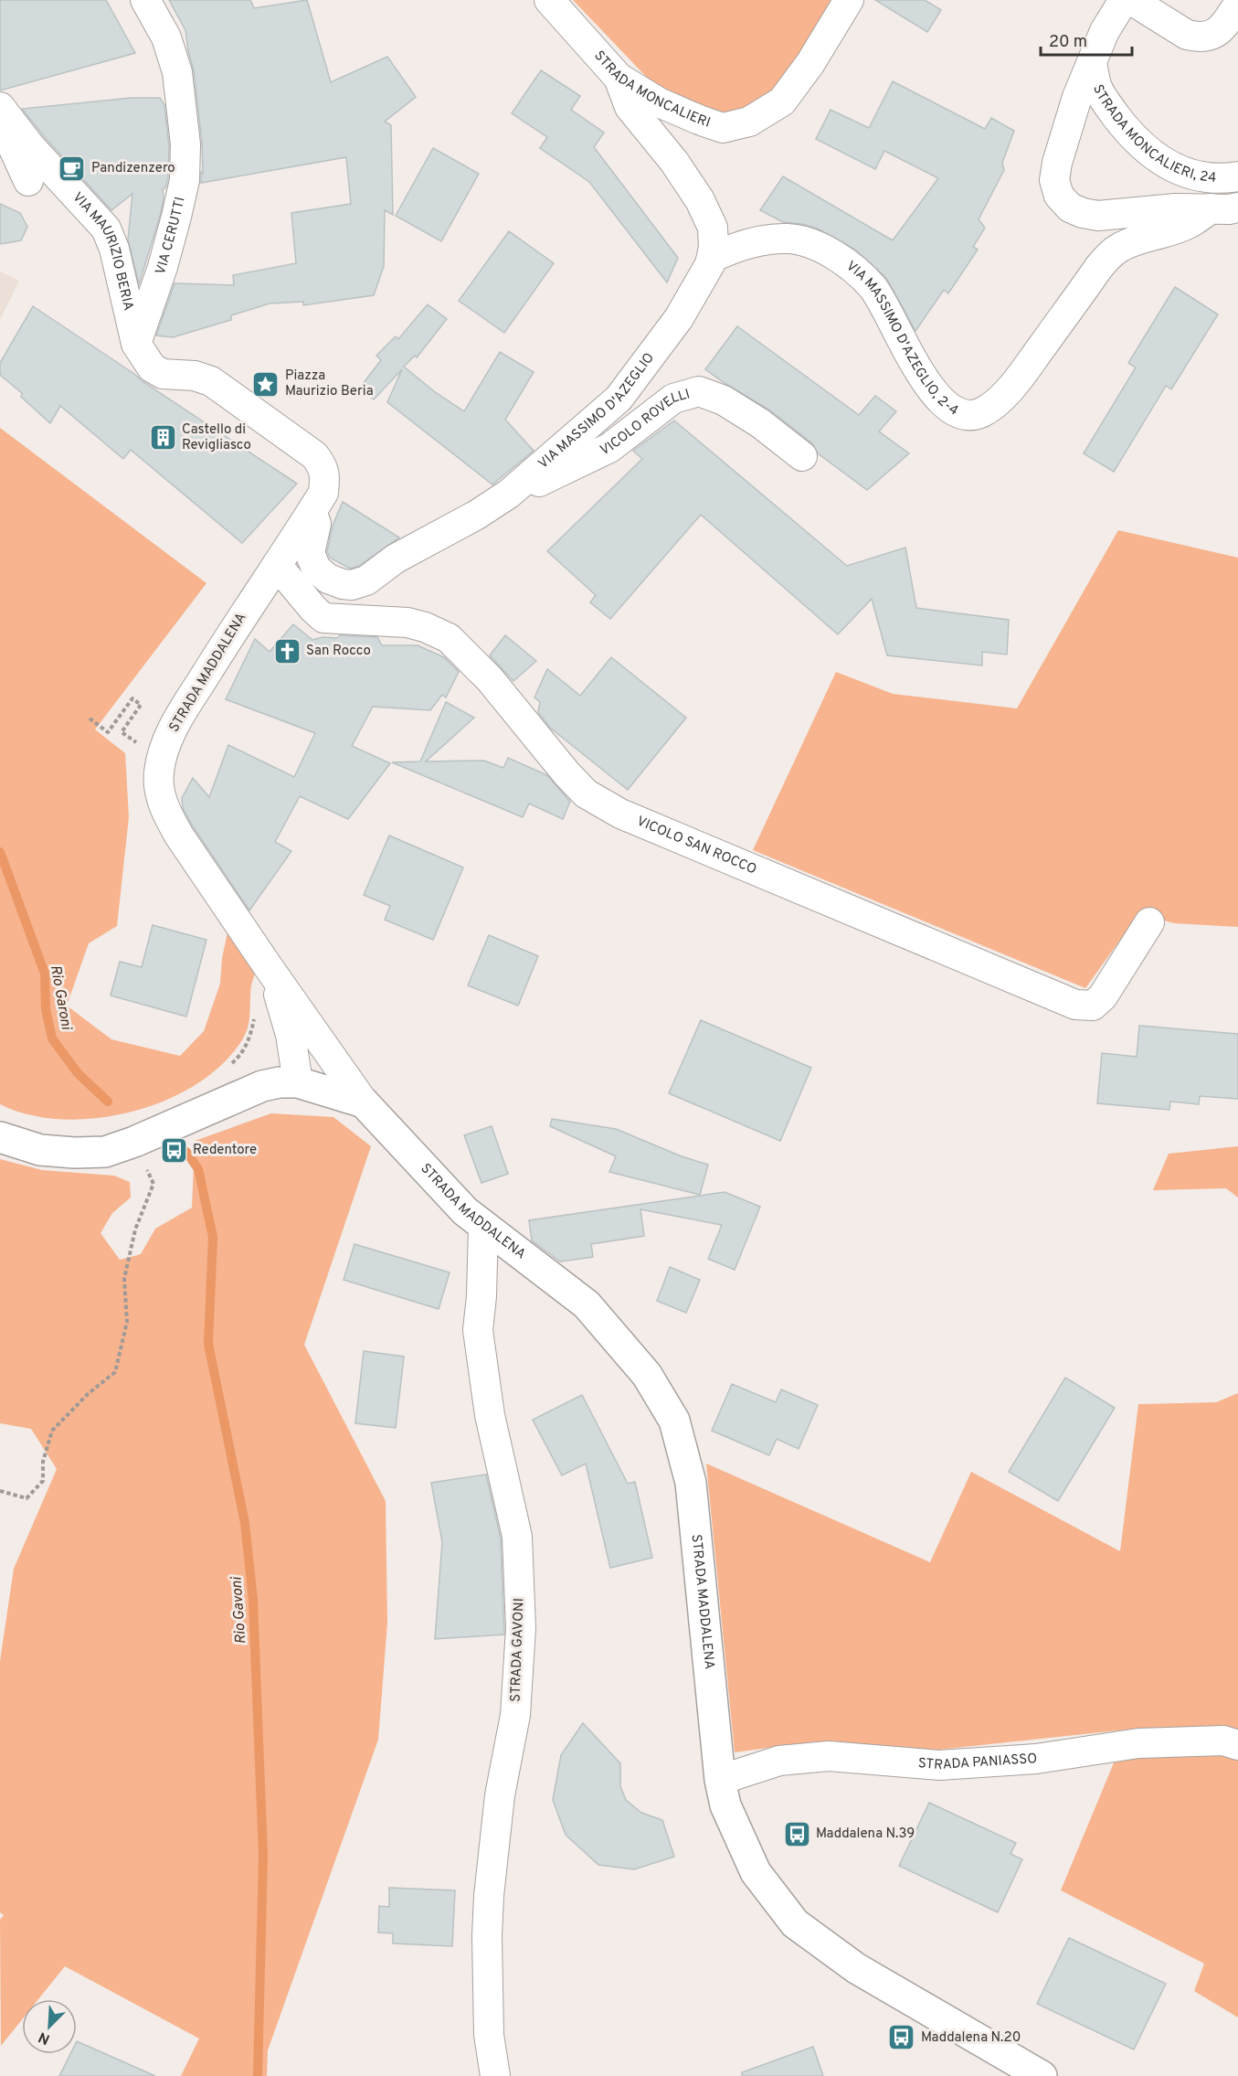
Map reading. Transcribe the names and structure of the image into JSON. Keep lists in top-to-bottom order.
{
  "streets": {
    "street": [
      "STRADA MONCALIERI",
      "STRADA MONCALIERI, 24",
      "VIA CERUTTI",
      "VIA MAURIZIO BERIA",
      "VIA MASSIMO D'AZEGLIO, 2-4",
      "VIA MASSIMO D'AZEGLIO",
      "VICOLO ROVELLI",
      "STRADA MADDALENA",
      "VICOLO SAN ROCCO",
      "STRADA GAVONI",
      "STRADA PANIASSO"
    ]
  },
  "crossings": [
    ["STRADA MONCALIERI", "VIA MASSIMO D'AZEGLIO"],
    ["VIA CERUTTI", "VIA MAURIZIO BERIA"],
    ["VIA MASSIMO D'AZEGLIO, 2-4", "VIA MASSIMO D'AZEGLIO"],
    ["VIA MASSIMO D'AZEGLIO", "VICOLO ROVELLI"],
    ["VIA MASSIMO D'AZEGLIO", "STRADA MADDALENA"],
    ["STRADA MADDALENA", "VICOLO SAN ROCCO"],
    ["STRADA MADDALENA", "STRADA GAVONI"],
    ["STRADA MADDALENA", "STRADA PANIASSO"]
  ],
  "water": ["Rio Garoni", "Rio Gavoni"],
  "places": {
    "cafe": ["Pandizenzero"],
    "place": ["Piazza Maurizio Beria"],
    "building": ["Castello di Revigliasco"],
    "church": ["San Rocco"],
    "bus stop": ["Redentore", "Maddalena N.39", "Maddalena N.20"]
  },
  "scale_bar": "20 m",
  "north": "bottom left"
}
